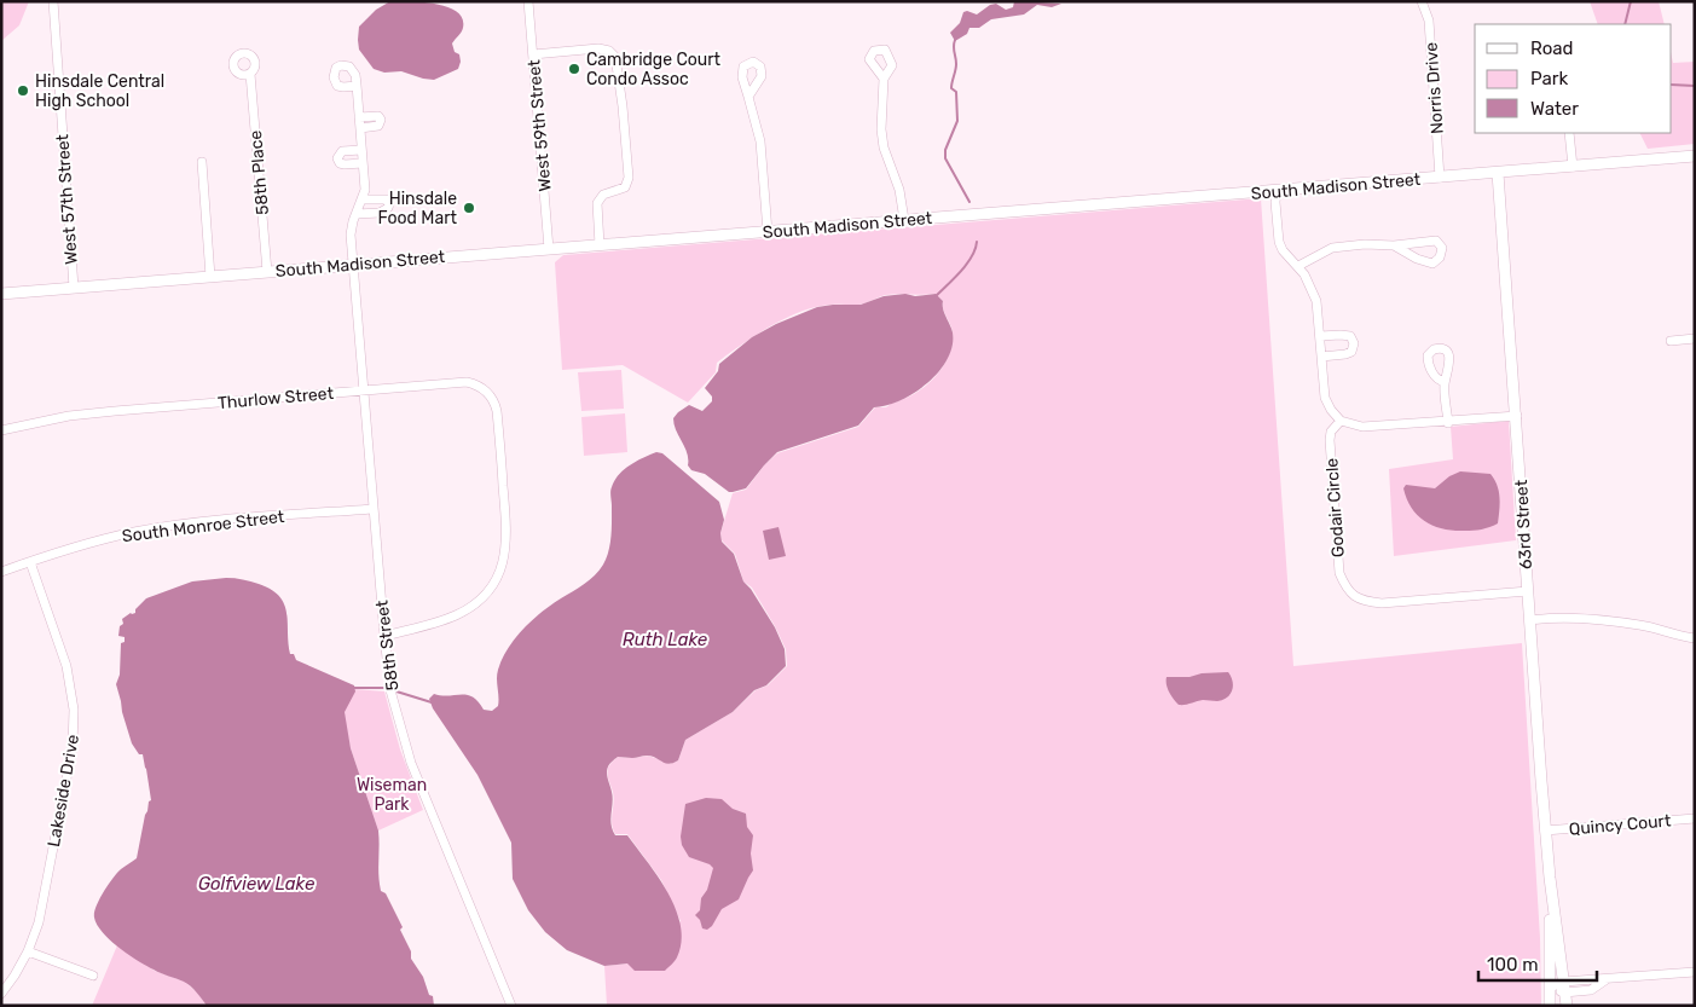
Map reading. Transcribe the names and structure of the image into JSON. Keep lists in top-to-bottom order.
{
  "streets": {
    "street": [
      "Norris Drive",
      "West 59th Street",
      "58th Place",
      "South Madison Street",
      "West 57th Street",
      "Thurlow Street",
      "Godair Circle",
      "63rd Street",
      "South Monroe Street",
      "58th Street",
      "Lakeside Drive",
      "Quincy Court"
    ]
  },
  "crossings": [
    ["Norris Drive", "South Madison Street"],
    ["West 59th Street", "South Madison Street"],
    ["58th Place", "South Madison Street"],
    ["South Madison Street", "West 57th Street"],
    ["South Madison Street", "63rd Street"],
    ["South Madison Street", "58th Street"],
    ["Thurlow Street", "58th Street"],
    ["Godair Circle", "63rd Street"],
    ["63rd Street", "Quincy Court"],
    ["South Monroe Street", "58th Street"],
    ["South Monroe Street", "Lakeside Drive"]
  ],
  "water": ["Ruth Lake", "Golfview Lake"],
  "parks": ["Wiseman Park"],
  "places": ["Cambridge Court Condo Assoc", "Hinsdale Central High School", "Hinsdale Food Mart"],
  "legend": ["Road", "Park", "Water"],
  "scale_bar": "100 m"
}
